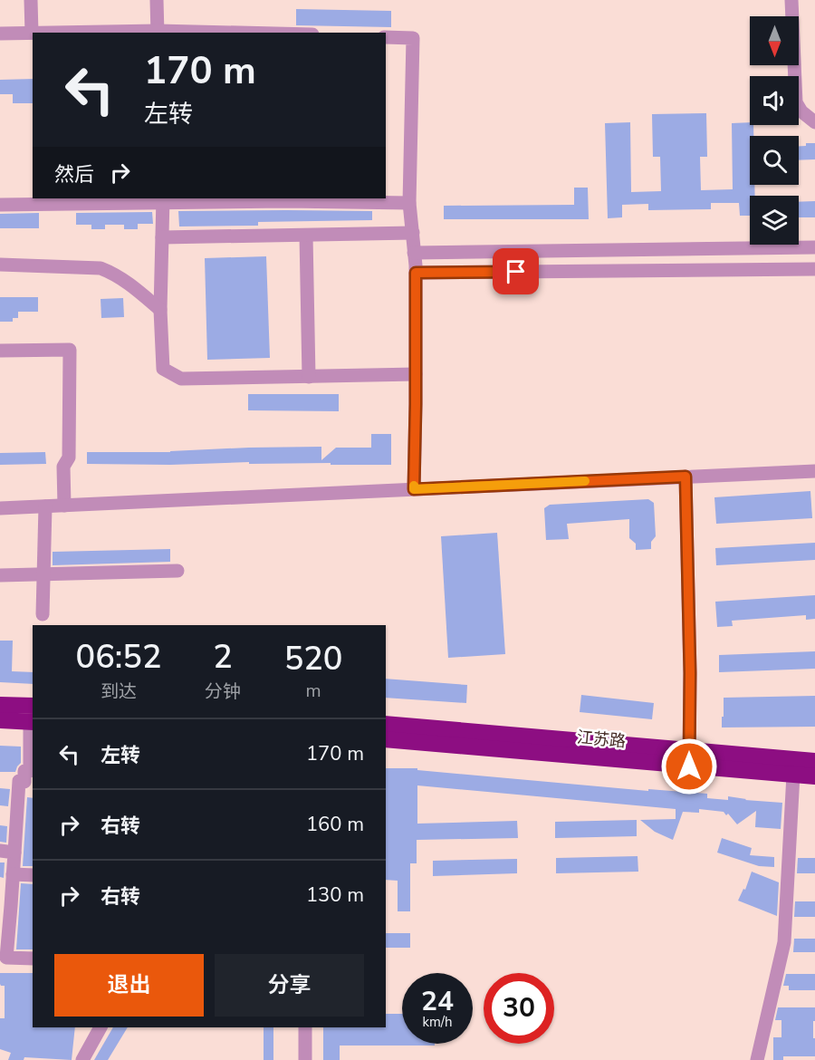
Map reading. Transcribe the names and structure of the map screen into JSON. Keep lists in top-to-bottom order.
{
  "streets": {
    "highway": ["江苏路"]
  },
  "north": "bottom",
  "page": {
    "turn": ["170 m", "左转"],
    "then": "然后",
    "eta": [
      "06:52",
      "到达",
      "2",
      "分钟",
      "520",
      "m"
    ],
    "list": [
      {
        "name": "左转",
        "value": "170 m"
      },
      {
        "name": "右转",
        "value": "160 m"
      },
      {
        "name": "右转",
        "value": "130 m"
      }
    ],
    "buttons": ["退出", "分享"],
    "speed": "24 km/h",
    "limit": "30"
  }
}
